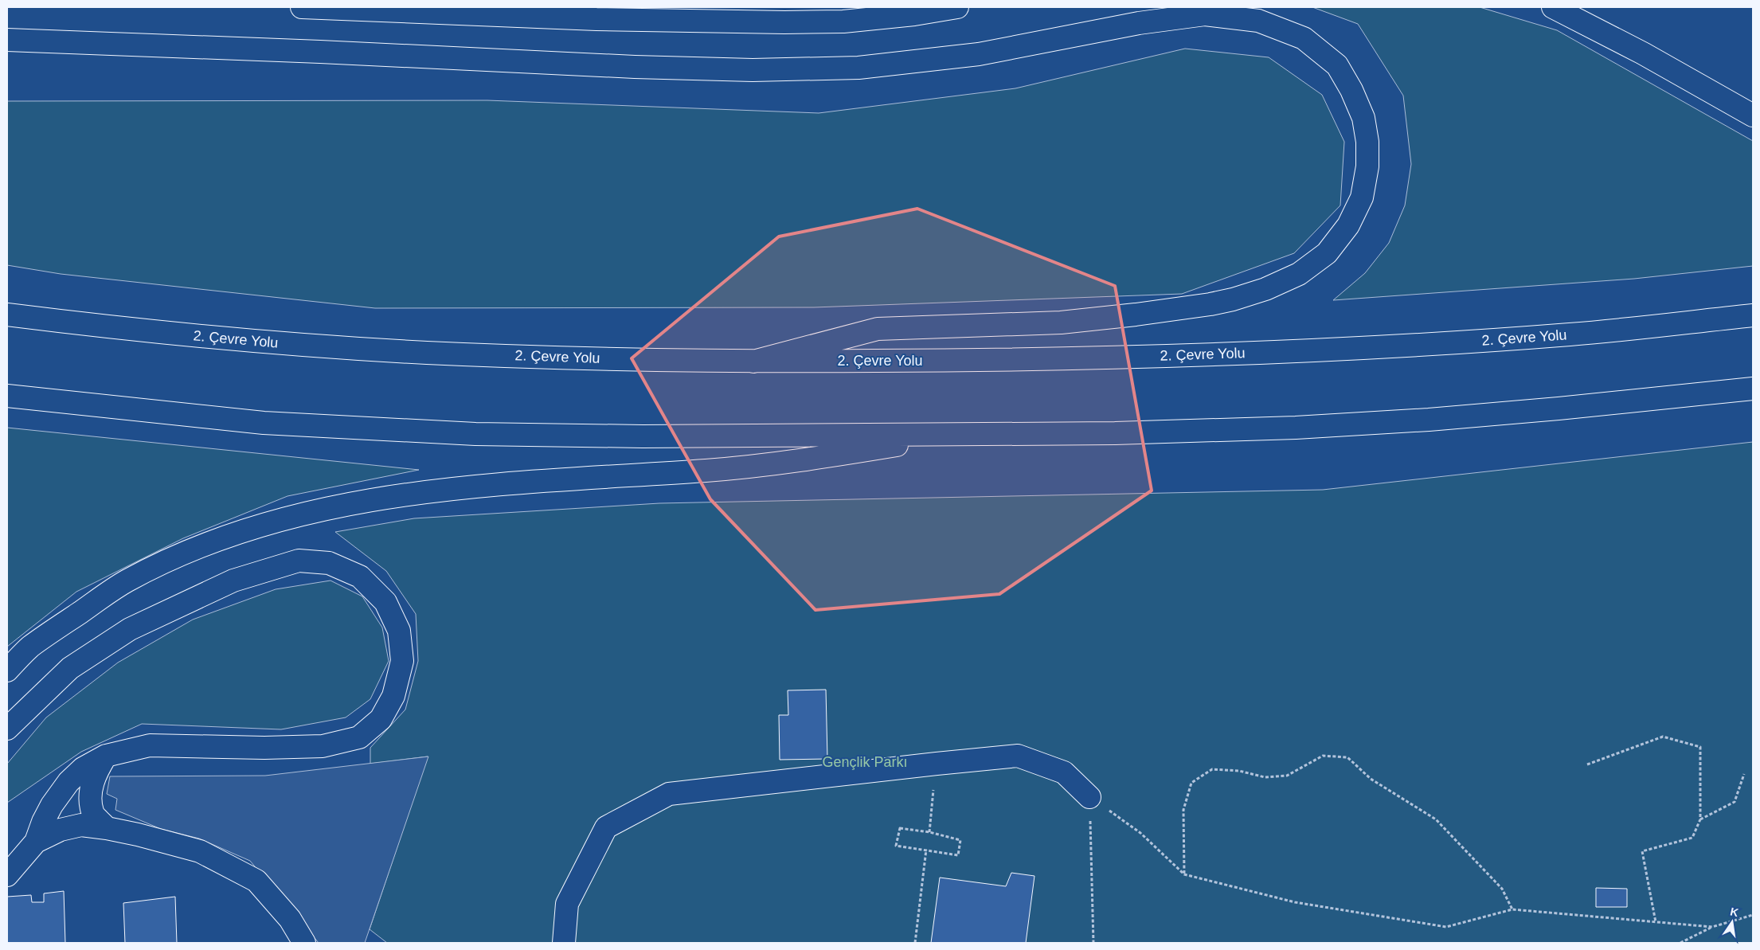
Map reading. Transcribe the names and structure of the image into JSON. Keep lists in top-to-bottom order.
{
  "streets": {
    "main road": ["2. Çevre Yolu"]
  },
  "parks": ["Gençlik Parkı"],
  "north": "top"
}
